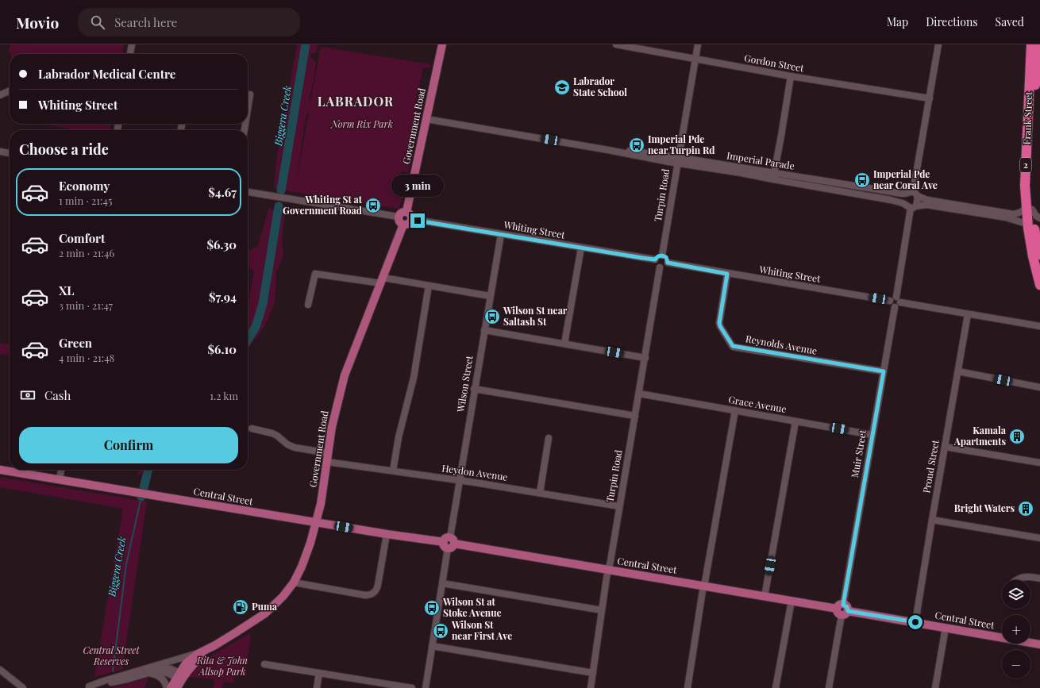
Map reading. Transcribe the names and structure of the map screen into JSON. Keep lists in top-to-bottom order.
{
  "streets": {
    "highway": ["Frank Street", "2"],
    "main road": ["Government Road", "Central Street"],
    "street": [
      "Gordon Street",
      "Imperial Parade",
      "Turpin Road",
      "Whiting Street",
      "Reynolds Avenue",
      "Wilson Street",
      "Grace Avenue",
      "Muir Street",
      "Proud Street",
      "Heydon Avenue"
    ]
  },
  "crossings": [
    ["Gordon Street", "Turpin Road"],
    ["Frank Street", "Imperial Parade"],
    ["Government Road", "Imperial Parade"],
    ["Government Road", "Whiting Street"],
    ["Government Road", "Heydon Avenue"],
    ["Government Road", "Central Street"],
    ["Imperial Parade", "Turpin Road"],
    ["Turpin Road", "Whiting Street"],
    ["Turpin Road", "Grace Avenue"],
    ["Turpin Road", "Heydon Avenue"],
    ["Turpin Road", "Central Street"],
    ["Whiting Street", "Reynolds Avenue"],
    ["Whiting Street", "Wilson Street"],
    ["Whiting Street", "Muir Street"],
    ["Reynolds Avenue", "Muir Street"],
    ["Wilson Street", "Heydon Avenue"],
    ["Wilson Street", "Central Street"],
    ["Grace Avenue", "Muir Street"],
    ["Muir Street", "Central Street"],
    ["Proud Street", "Central Street"]
  ],
  "districts": ["LABRADOR"],
  "water": ["Biggera Creek"],
  "parks": ["Norm Rix Park", "Central Street Reserves", "Rita & John Allsop Park"],
  "places": {
    "school or university": ["Labrador State School"],
    "bus stop": [
      "Imperial Pde near Turpin Rd",
      "Imperial Pde near Coral Ave",
      "Whiting St at Government Road",
      "Wilson St near Saltash St",
      "Wilson St at Stoke Avenue",
      "Wilson St near First Ave"
    ],
    "building": ["Kamala Apartments", "Bright Waters"],
    "fuel station": ["Puma"]
  },
  "page": {
    "header": "Movio",
    "search": "Search here",
    "nav": ["Map", "Directions", "Saved"],
    "banner": ["Labrador Medical Centre", "Whiting Street"],
    "heading": "Choose a ride",
    "list": [
      {
        "name": "Economy",
        "note": "1 min · 21:45",
        "value": "$4.67"
      },
      {
        "name": "Comfort",
        "note": "2 min · 21:46",
        "value": "$6.30"
      },
      {
        "name": "XL",
        "note": "3 min · 21:47",
        "value": "$7.94"
      },
      {
        "name": "Green",
        "note": "4 min · 21:48",
        "value": "$6.10"
      }
    ],
    "bubble": "3 min",
    "pay": ["Cash", "1.2 km"],
    "buttons": "Confirm",
    "map_buttons": ["+", "−"]
  }
}
